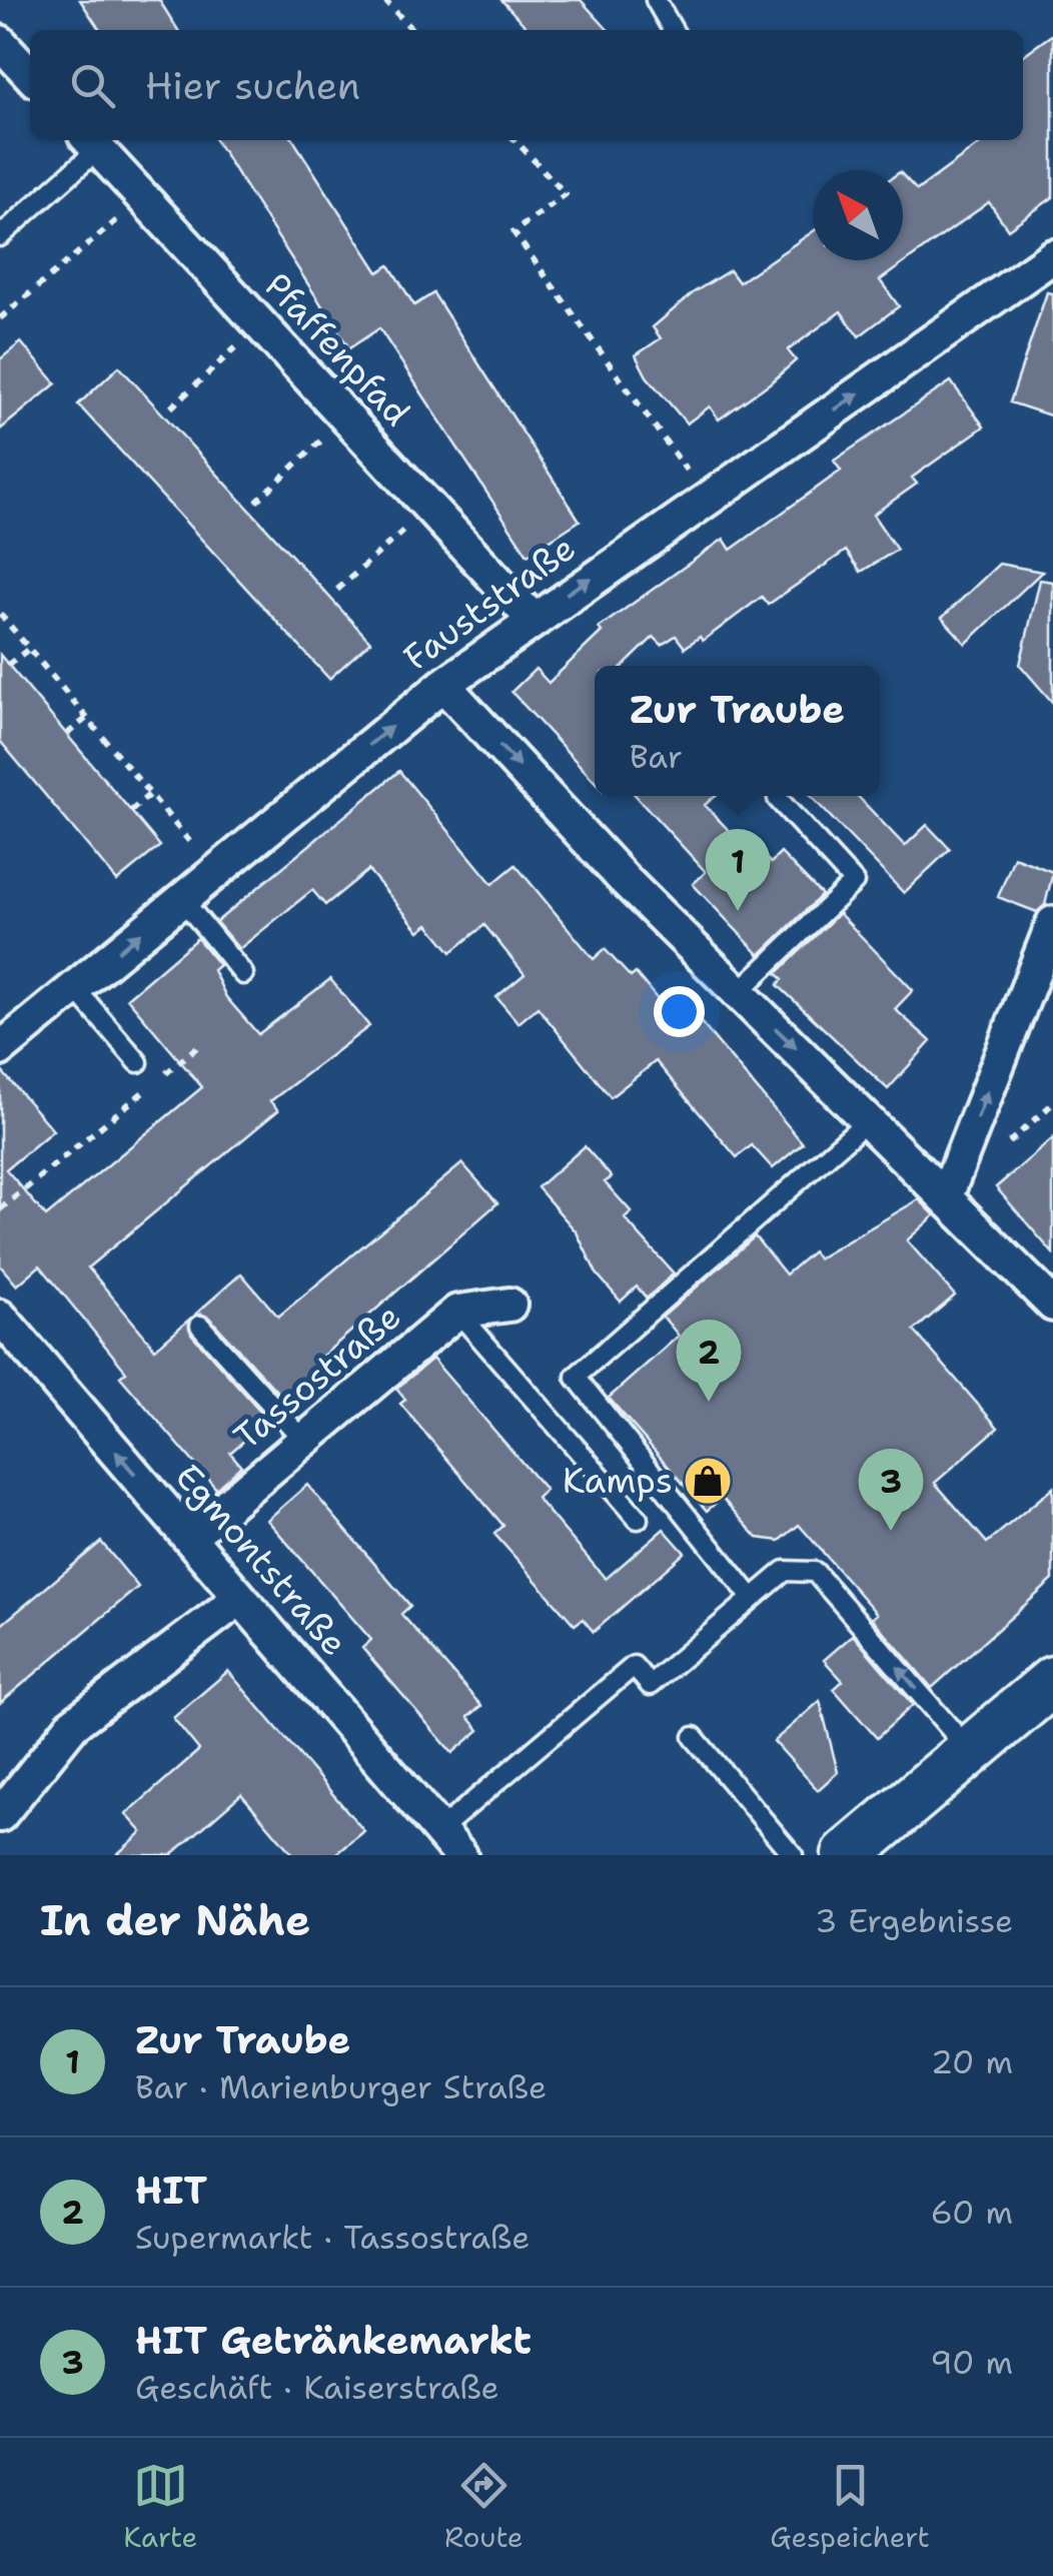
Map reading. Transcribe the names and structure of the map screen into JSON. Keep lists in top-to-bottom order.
{
  "streets": {
    "street": [
      "Pfaffenpfad",
      "Fauststraße",
      "Tassostraße",
      "Egmontstraße"
    ]
  },
  "crossings": [
    ["Pfaffenpfad", "Fauststraße"],
    ["Tassostraße", "Egmontstraße"]
  ],
  "one_way": ["Fauststraße", "Egmontstraße"],
  "places": {
    "shop": ["Kamps"]
  },
  "north": "top left",
  "page": {
    "search": "Hier suchen",
    "popup": ["Zur Traube", "Bar"],
    "pins": ["1", "2", "3"],
    "heading": ["In der Nähe", "3 Ergebnisse"],
    "list": [
      {
        "mark": "1",
        "name": "Zur Traube",
        "note": "Bar · Marienburger Straße",
        "value": "20 m"
      },
      {
        "mark": "2",
        "name": "HIT",
        "note": "Supermarkt · Tassostraße",
        "value": "60 m"
      },
      {
        "mark": "3",
        "name": "HIT Getränkemarkt",
        "note": "Geschäft · Kaiserstraße",
        "value": "90 m"
      }
    ],
    "nav": ["Karte", "Route", "Gespeichert"]
  }
}
